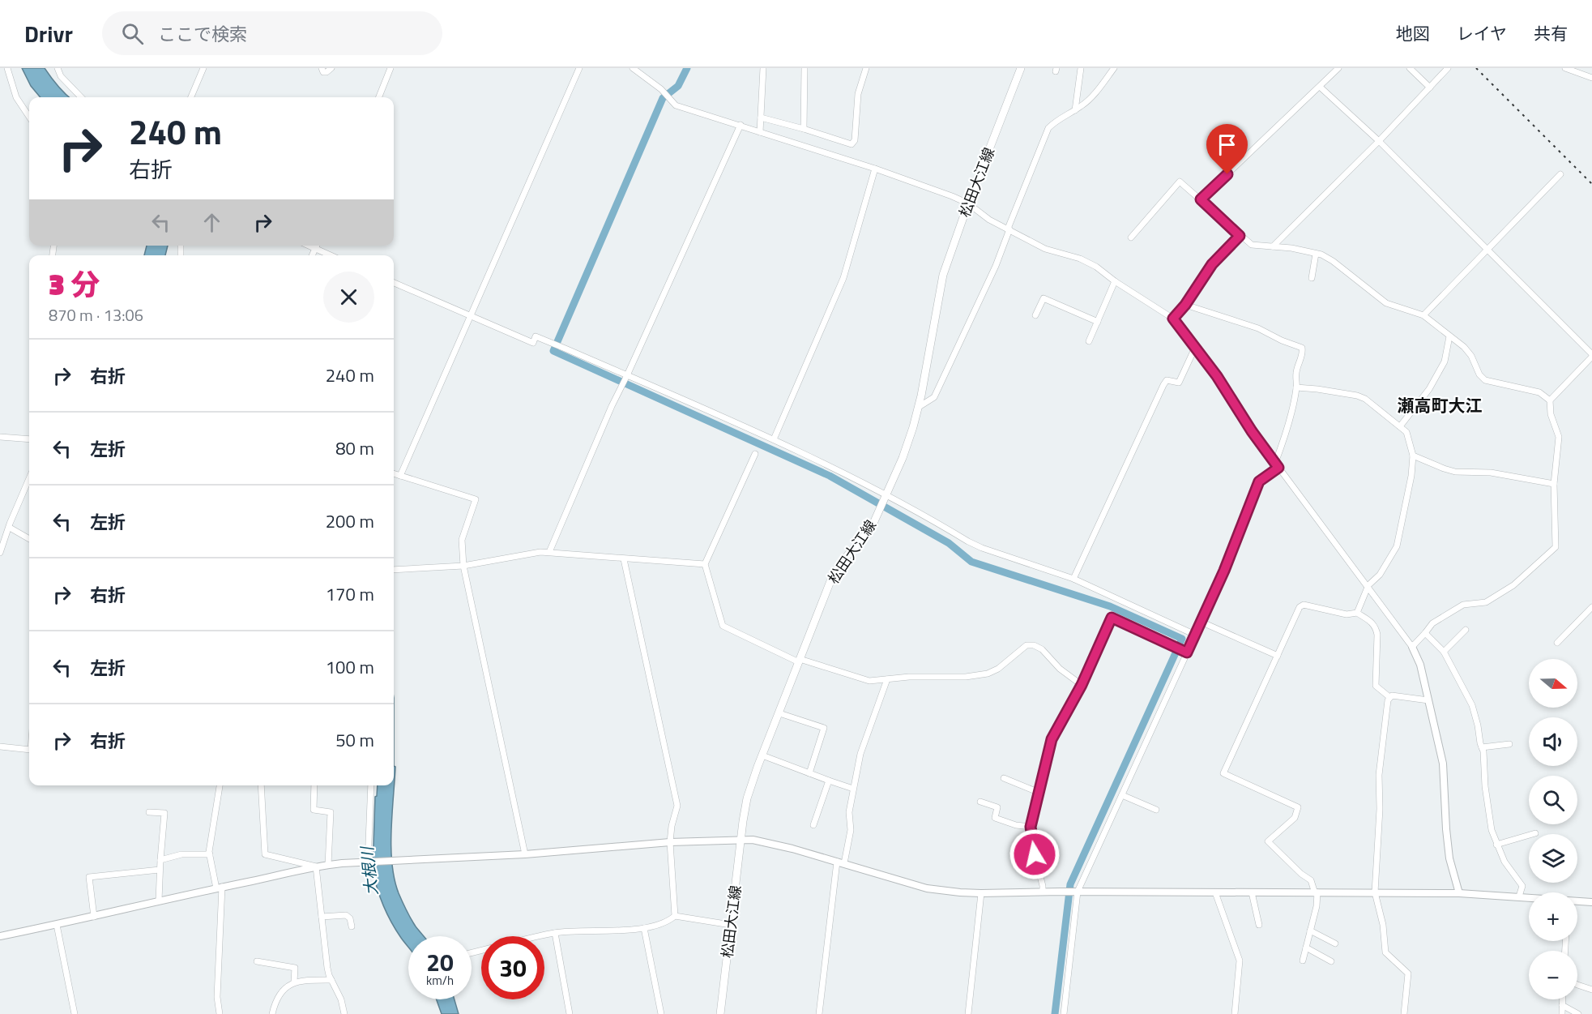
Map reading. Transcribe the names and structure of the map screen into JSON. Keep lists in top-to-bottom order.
{
  "streets": {
    "main road": ["松田大江線"]
  },
  "districts": ["瀬高町大江"],
  "water": ["大根川"],
  "north": "right",
  "page": {
    "header": "Drivr",
    "search": "ここで検索",
    "nav": ["地図", "レイヤ", "共有"],
    "turn": ["240 m", "右折"],
    "heading": ["3 分", "870 m · 13:06"],
    "list": [
      {
        "name": "右折",
        "value": "240 m"
      },
      {
        "name": "左折",
        "value": "80 m"
      },
      {
        "name": "左折",
        "value": "200 m"
      },
      {
        "name": "右折",
        "value": "170 m"
      },
      {
        "name": "左折",
        "value": "100 m"
      },
      {
        "name": "右折",
        "value": "50 m"
      }
    ],
    "map_buttons": ["+", "−"],
    "speed": "20 km/h",
    "limit": "30"
  }
}
